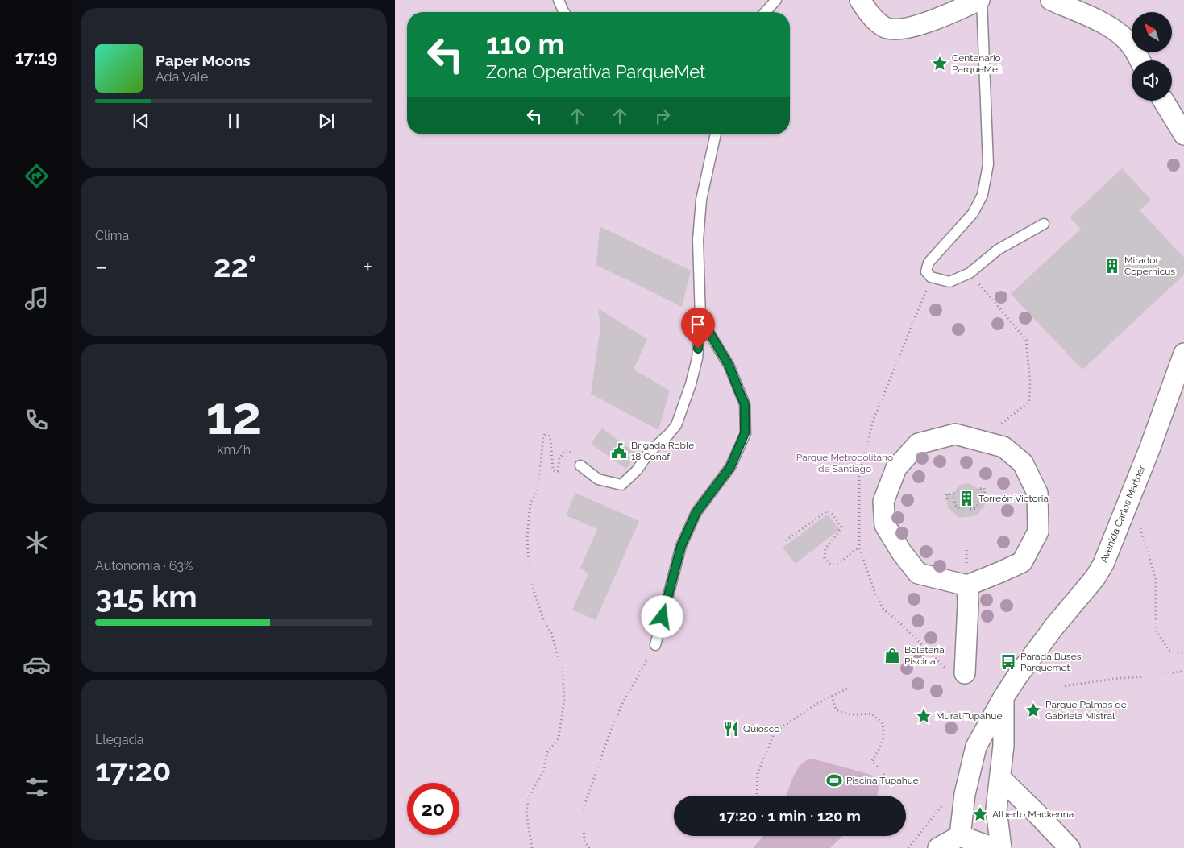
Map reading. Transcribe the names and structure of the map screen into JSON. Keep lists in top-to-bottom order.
{
  "streets": {
    "street": ["Avenida Carlos Martner"]
  },
  "parks": ["Parque Metropolitano de Santiago"],
  "places": {
    "place": [
      "Centenario ParqueMet",
      "Parque Palmas de Gabriela Mistral",
      "Mural Tupahue",
      "Alberto Mackenna"
    ],
    "building": ["Mirador Copernicus", "Torreón Victoria"],
    "public building": ["Brigada Roble 18 Conaf"],
    "shop": ["Boletería Piscina"],
    "bus stop": ["Parada Buses Parquemet"],
    "restaurant": ["Quiosco"],
    "sports": ["Piscina Tupahue"]
  },
  "north": "top left",
  "page": {
    "tabs": "17:19",
    "turn": ["110 m", "Zona Operativa ParqueMet"],
    "song": ["Paper Moons", "Ada Vale"],
    "tile": [
      "Clima",
      ["12", "km/h"],
      ["Autonomía · 63%", "315 km"],
      ["Llegada", "17:20"]
    ],
    "heat": ["−", "22°", "+"],
    "limit": "20",
    "trip": "17:20 · 1 min · 120 m"
  }
}
